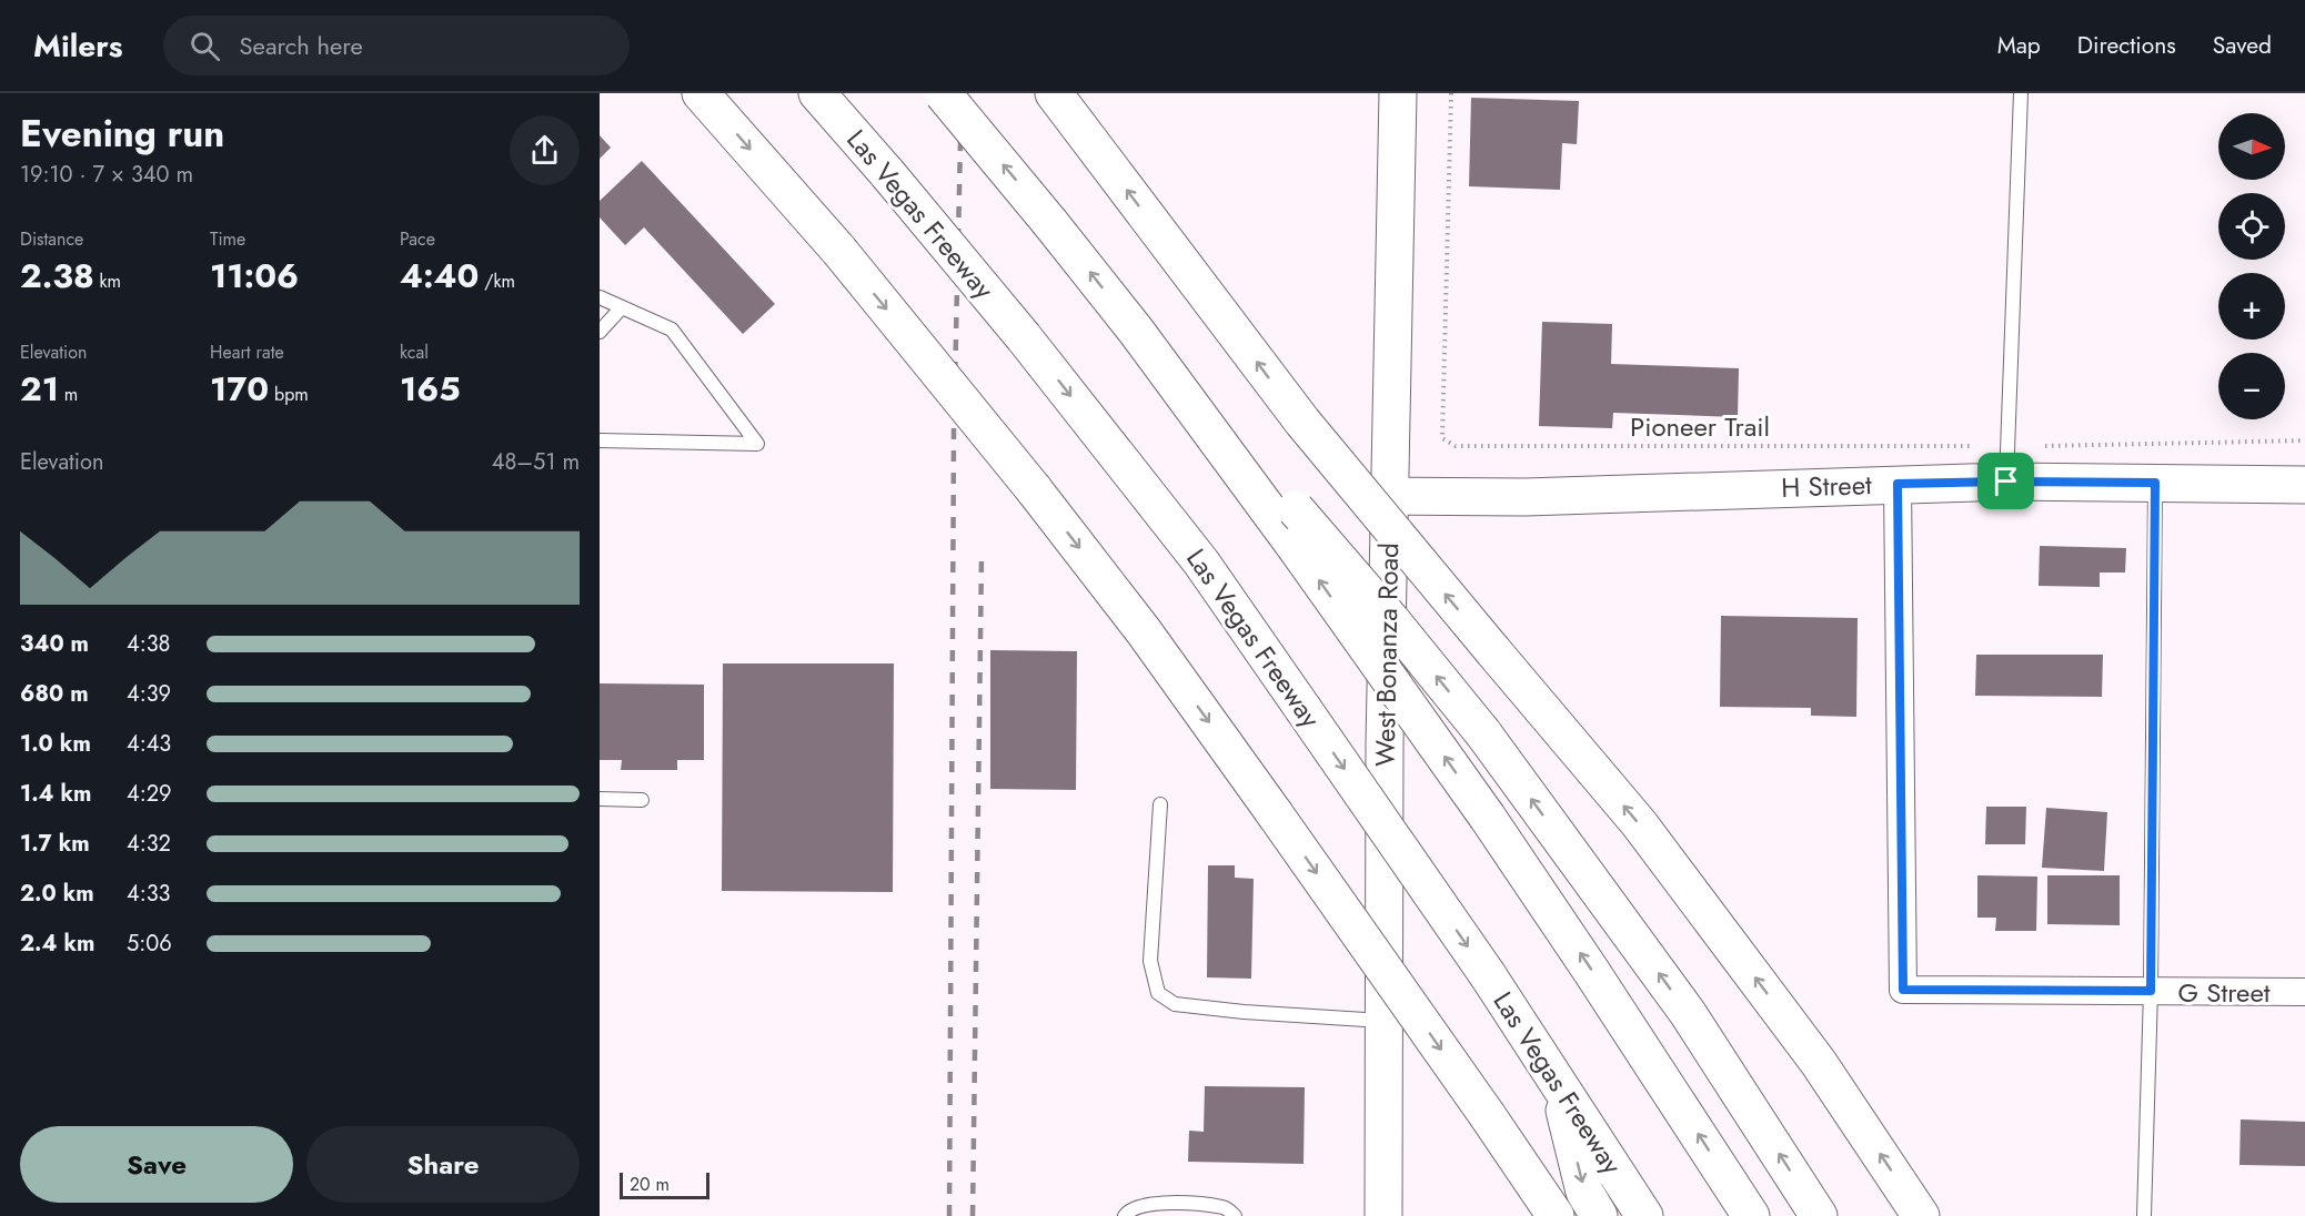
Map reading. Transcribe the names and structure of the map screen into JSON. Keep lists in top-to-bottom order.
{
  "streets": {
    "main road": ["Las Vegas Freeway", "H Street", "West Bonanza Road"],
    "street": ["G Street"],
    "path": ["Pioneer Trail"]
  },
  "crossings": [
    ["Pioneer Trail", "H Street"],
    ["H Street", "West Bonanza Road"],
    ["H Street", "G Street"]
  ],
  "scale_bar": "20 m",
  "north": "right",
  "page": {
    "header": "Milers",
    "search": "Search here",
    "nav": ["Map", "Directions", "Saved"],
    "heading": ["Evening run", "19:10 · 7 × 340 m"],
    "map_buttons": ["+", "−"],
    "stats": [
      ["Distance", "2.38 km"],
      ["Time", "11:06"],
      ["Pace", "4:40 /km"],
      ["Elevation", "21 m"],
      ["Heart rate", "170 bpm"],
      ["kcal", "165"]
    ],
    "chart": ["Elevation", "48–51 m"],
    "list": [
      {
        "name": "340 m",
        "note": "4:38"
      },
      {
        "name": "680 m",
        "note": "4:39"
      },
      {
        "name": "1.0 km",
        "note": "4:43"
      },
      {
        "name": "1.4 km",
        "note": "4:29"
      },
      {
        "name": "1.7 km",
        "note": "4:32"
      },
      {
        "name": "2.0 km",
        "note": "4:33"
      },
      {
        "name": "2.4 km",
        "note": "5:06"
      }
    ],
    "buttons": ["Save", "Share"],
    "scale": "20 m"
  }
}
